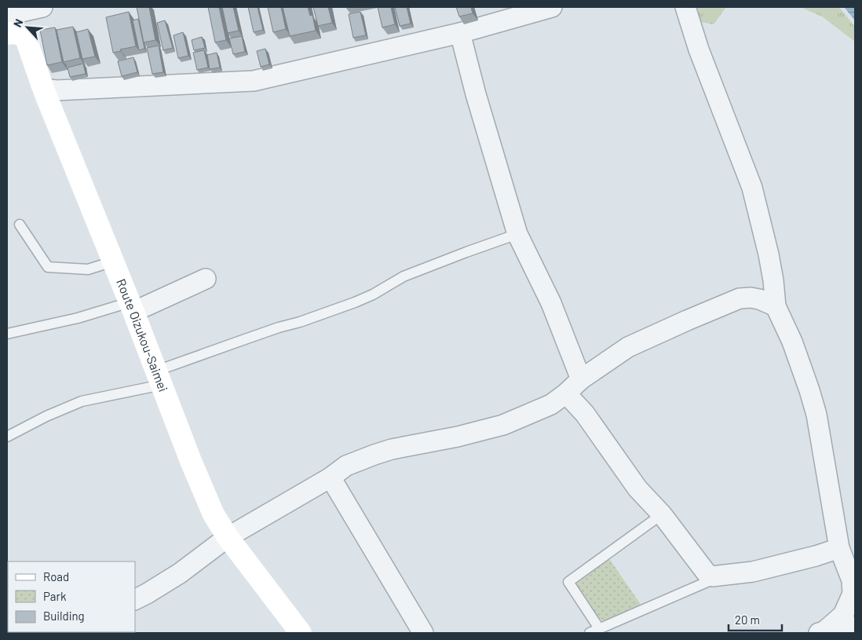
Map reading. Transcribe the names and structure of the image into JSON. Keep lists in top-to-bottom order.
{
  "streets": {
    "main road": ["Route Oizukou-Saimei"]
  },
  "legend": ["Road", "Park", "Building"],
  "scale_bar": "20 m",
  "north": "top left"
}
